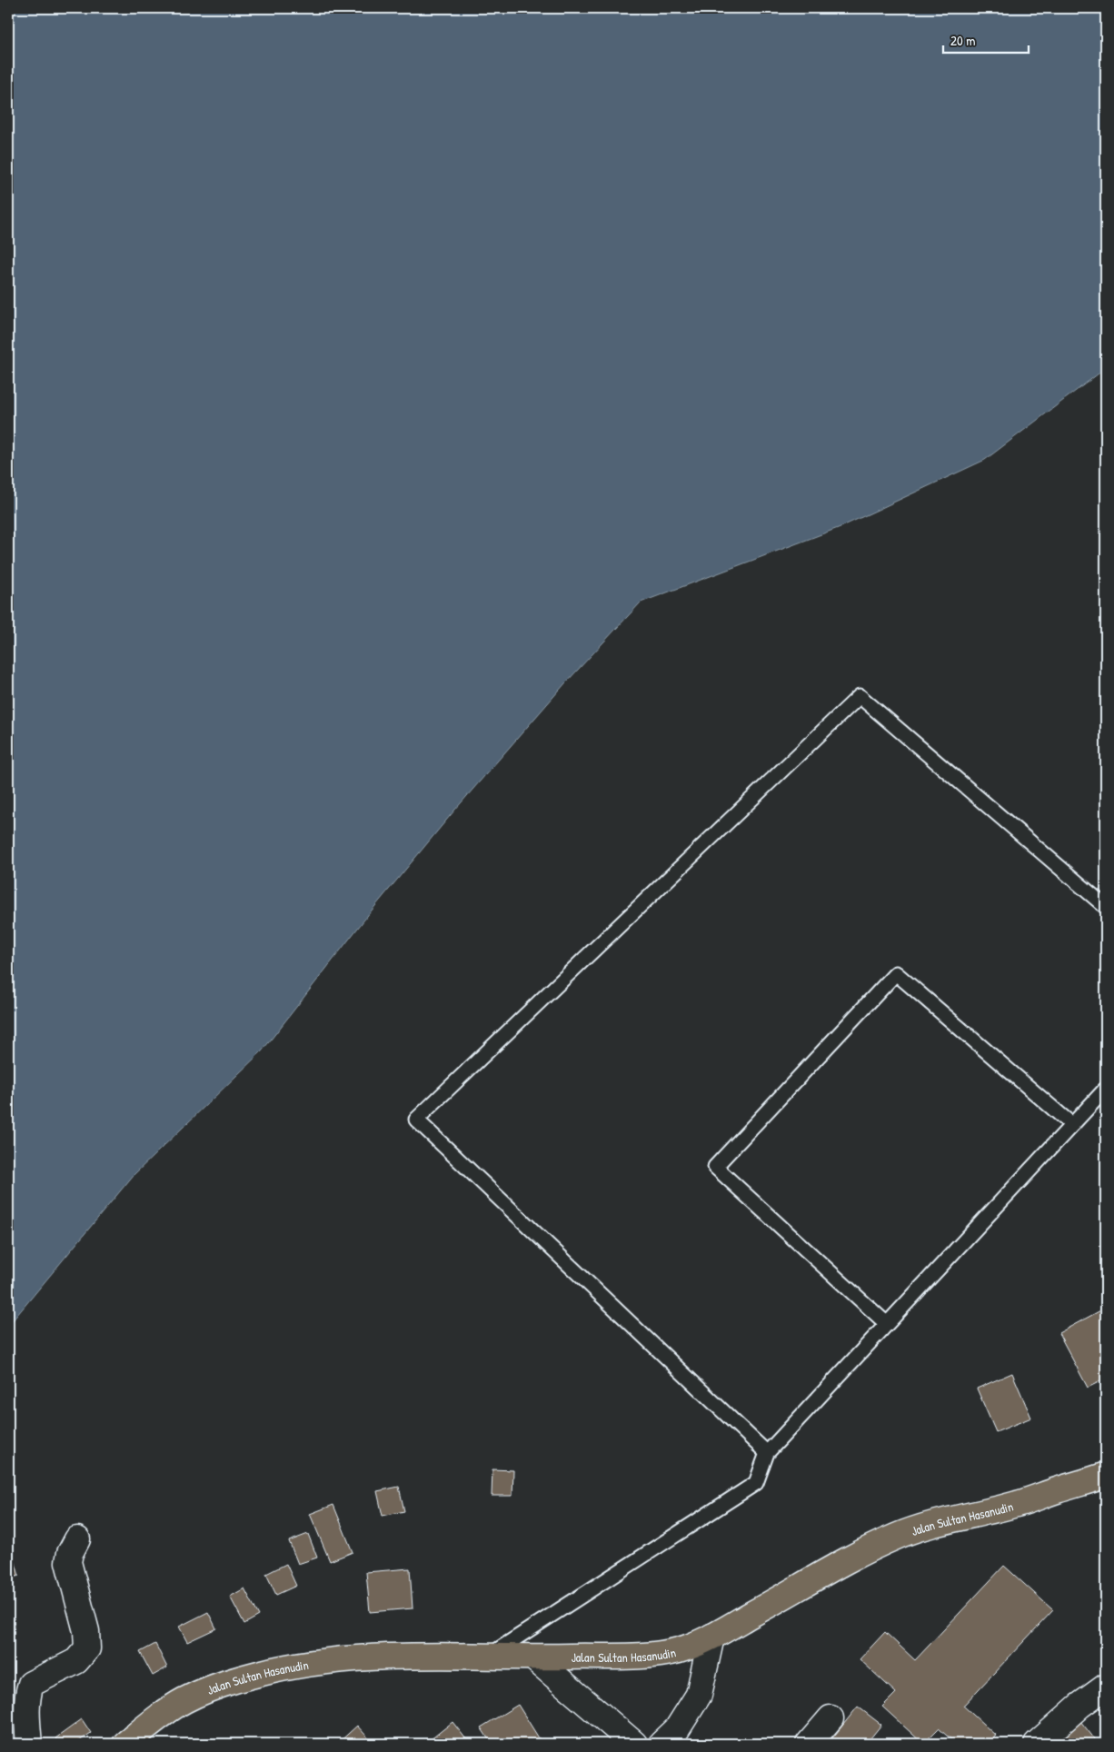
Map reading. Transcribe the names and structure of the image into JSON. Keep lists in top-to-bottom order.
{
  "streets": {
    "highway": ["Jalan Sultan Hasanudin"]
  },
  "scale_bar": "20 m"
}
